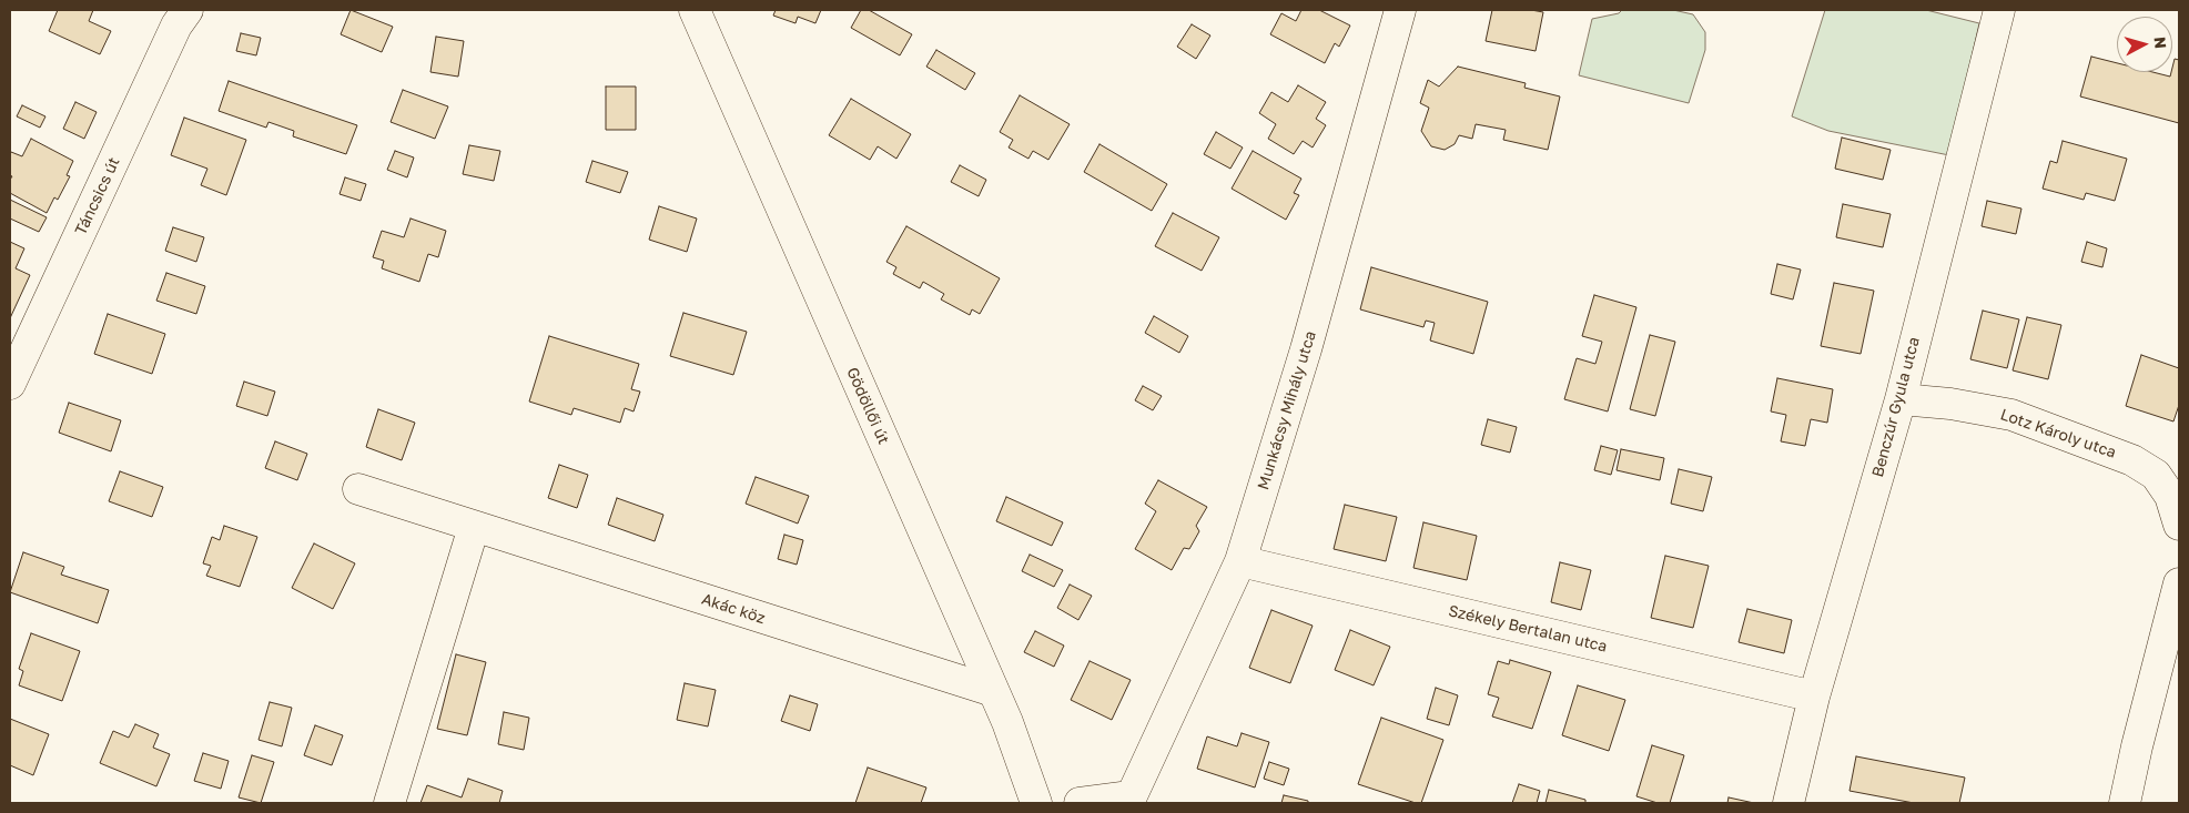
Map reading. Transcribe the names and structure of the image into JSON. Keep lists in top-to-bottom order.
{
  "streets": {
    "street": [
      "Táncsics út",
      "Gödöllői út",
      "Benczúr Gyula utca",
      "Munkácsy Mihály utca",
      "Lotz Károly utca",
      "Akác köz",
      "Székely Bertalan utca"
    ]
  },
  "crossings": [
    ["Gödöllői út", "Akác köz"],
    ["Benczúr Gyula utca", "Lotz Károly utca"],
    ["Benczúr Gyula utca", "Székely Bertalan utca"],
    ["Munkácsy Mihály utca", "Székely Bertalan utca"]
  ],
  "north": "right"
}
